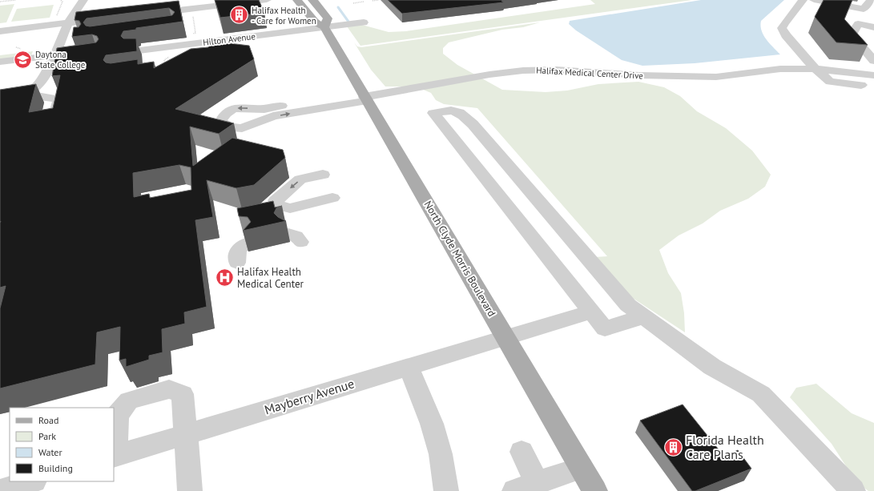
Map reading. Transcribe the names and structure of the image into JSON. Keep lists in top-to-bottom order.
{
  "streets": {
    "main road": ["North Clyde Morris Boulevard"],
    "street": ["Hilton Avenue", "Halifax Medical Center Drive", "Mayberry Avenue"]
  },
  "crossings": [
    ["Hilton Avenue", "North Clyde Morris Boulevard"],
    ["Halifax Medical Center Drive", "North Clyde Morris Boulevard"],
    ["North Clyde Morris Boulevard", "Mayberry Avenue"]
  ],
  "places": {
    "building": ["Halifax Health - Care for Women", "Florida Health Care Plans"],
    "school or university": ["Daytona State College"],
    "hospital": ["Halifax Health Medical Center"]
  },
  "legend": [
    "Road",
    "Park",
    "Water",
    "Building"
  ]
}
